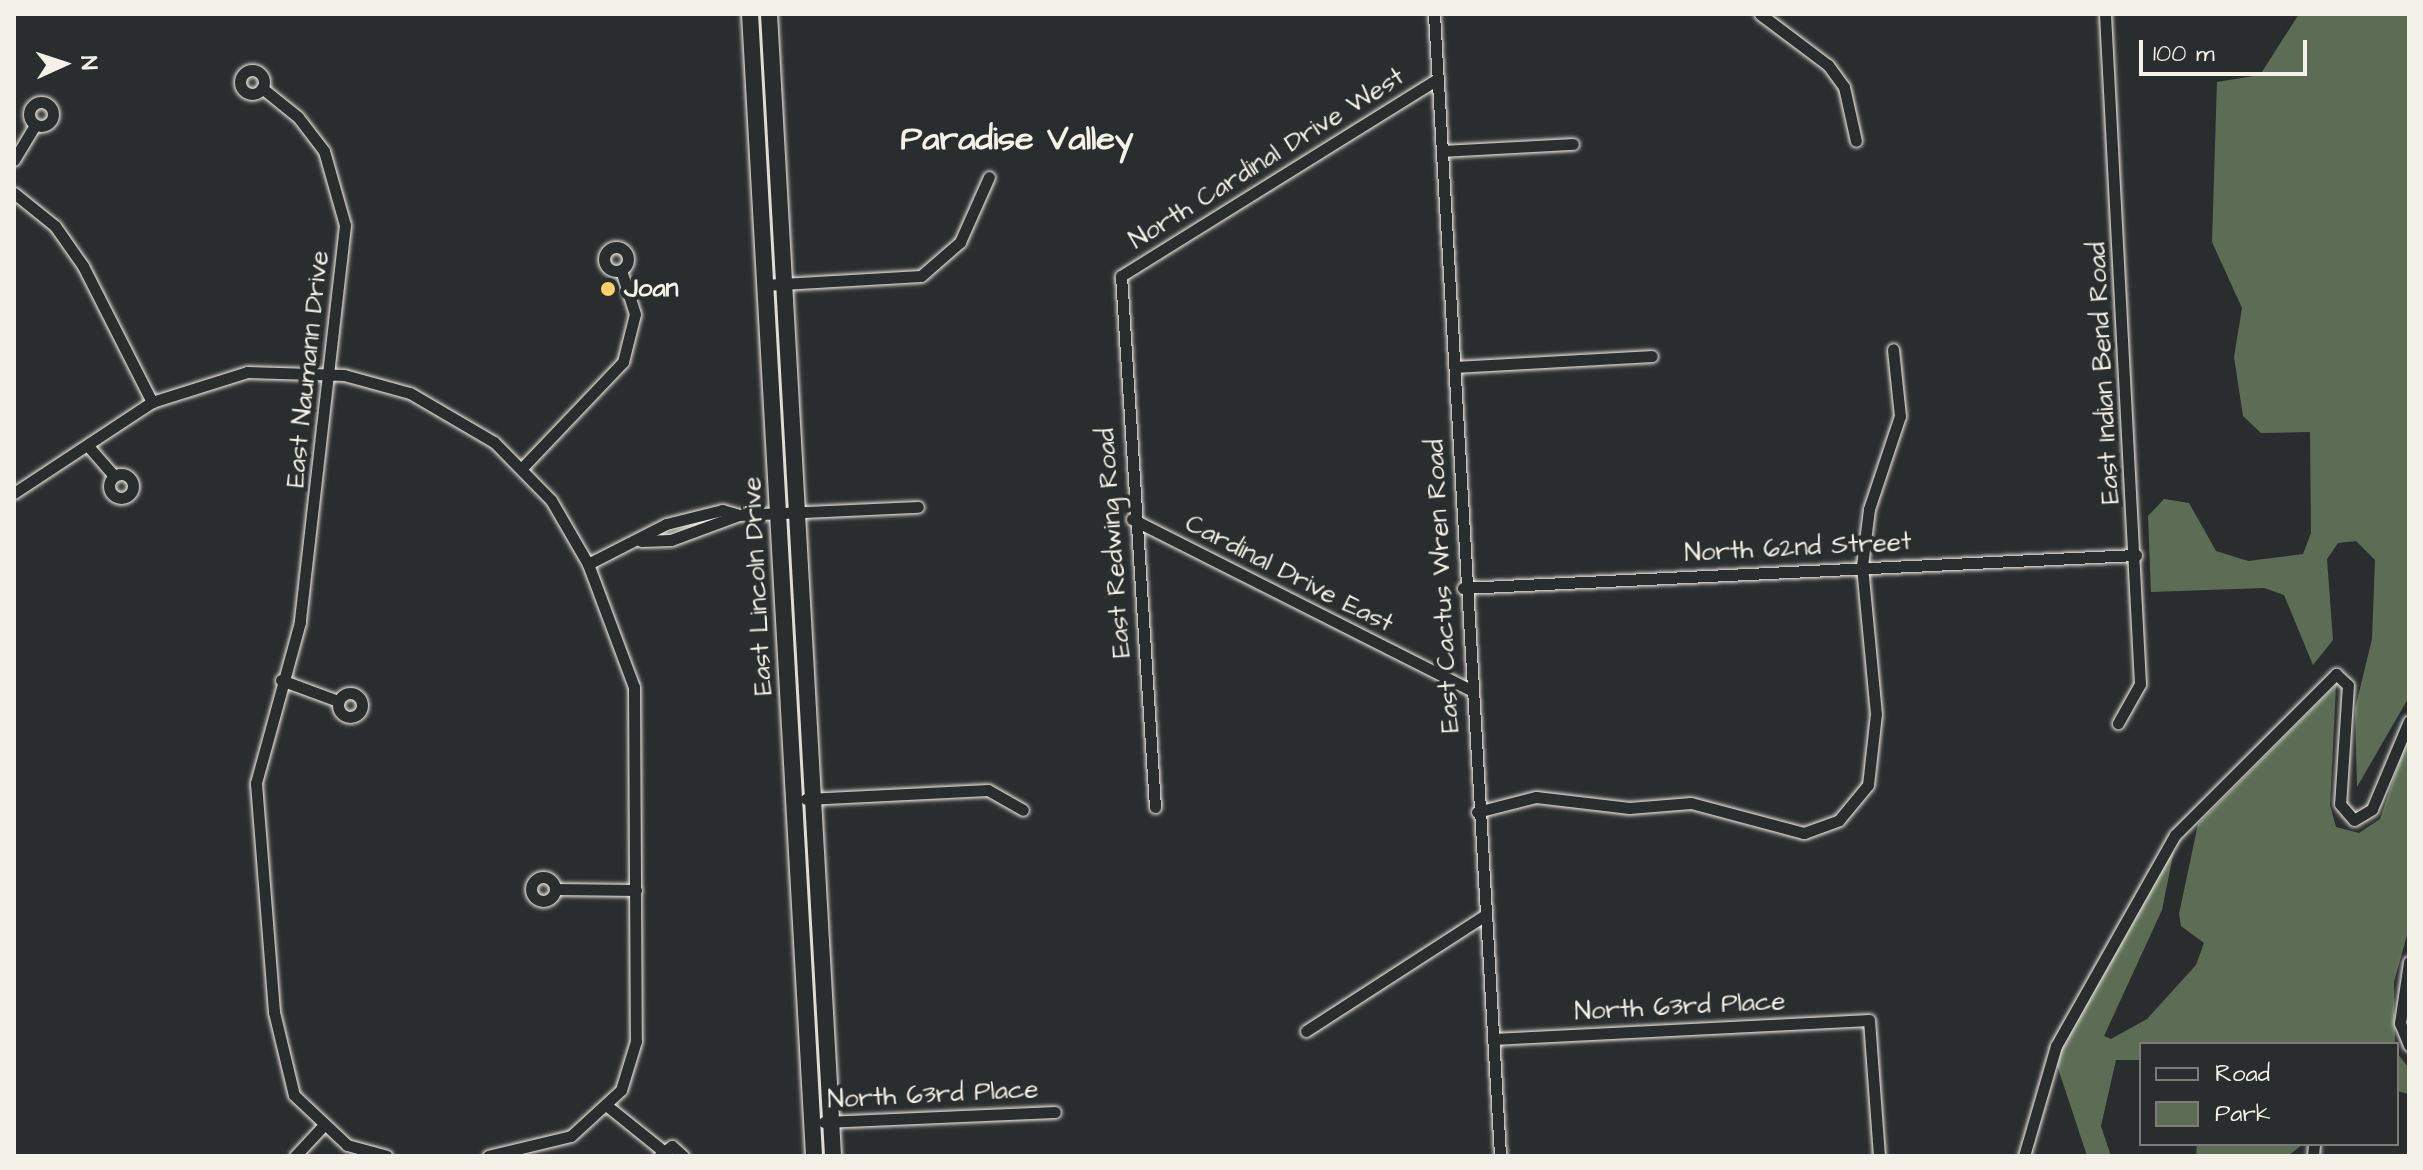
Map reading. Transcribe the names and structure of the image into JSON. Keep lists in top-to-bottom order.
{
  "streets": {
    "main road": ["East Lincoln Drive"],
    "street": [
      "North Cardinal Drive West",
      "East Naumann Drive",
      "East Indian Bend Road",
      "East Redwing Road",
      "North 62nd Street",
      "Cardinal Drive East",
      "East Cactus Wren Road",
      "North 63rd Place"
    ]
  },
  "crossings": [
    ["North Cardinal Drive West", "East Redwing Road"],
    ["North Cardinal Drive West", "East Cactus Wren Road"],
    ["East Indian Bend Road", "North 62nd Street"],
    ["East Redwing Road", "Cardinal Drive East"],
    ["North 62nd Street", "East Cactus Wren Road"],
    ["Cardinal Drive East", "East Cactus Wren Road"],
    ["East Lincoln Drive", "North 63rd Place"],
    ["East Cactus Wren Road", "North 63rd Place"]
  ],
  "districts": ["Paradise Valley"],
  "places": ["Joan"],
  "legend": ["Road", "Park"],
  "scale_bar": "100 m",
  "north": "right"
}
